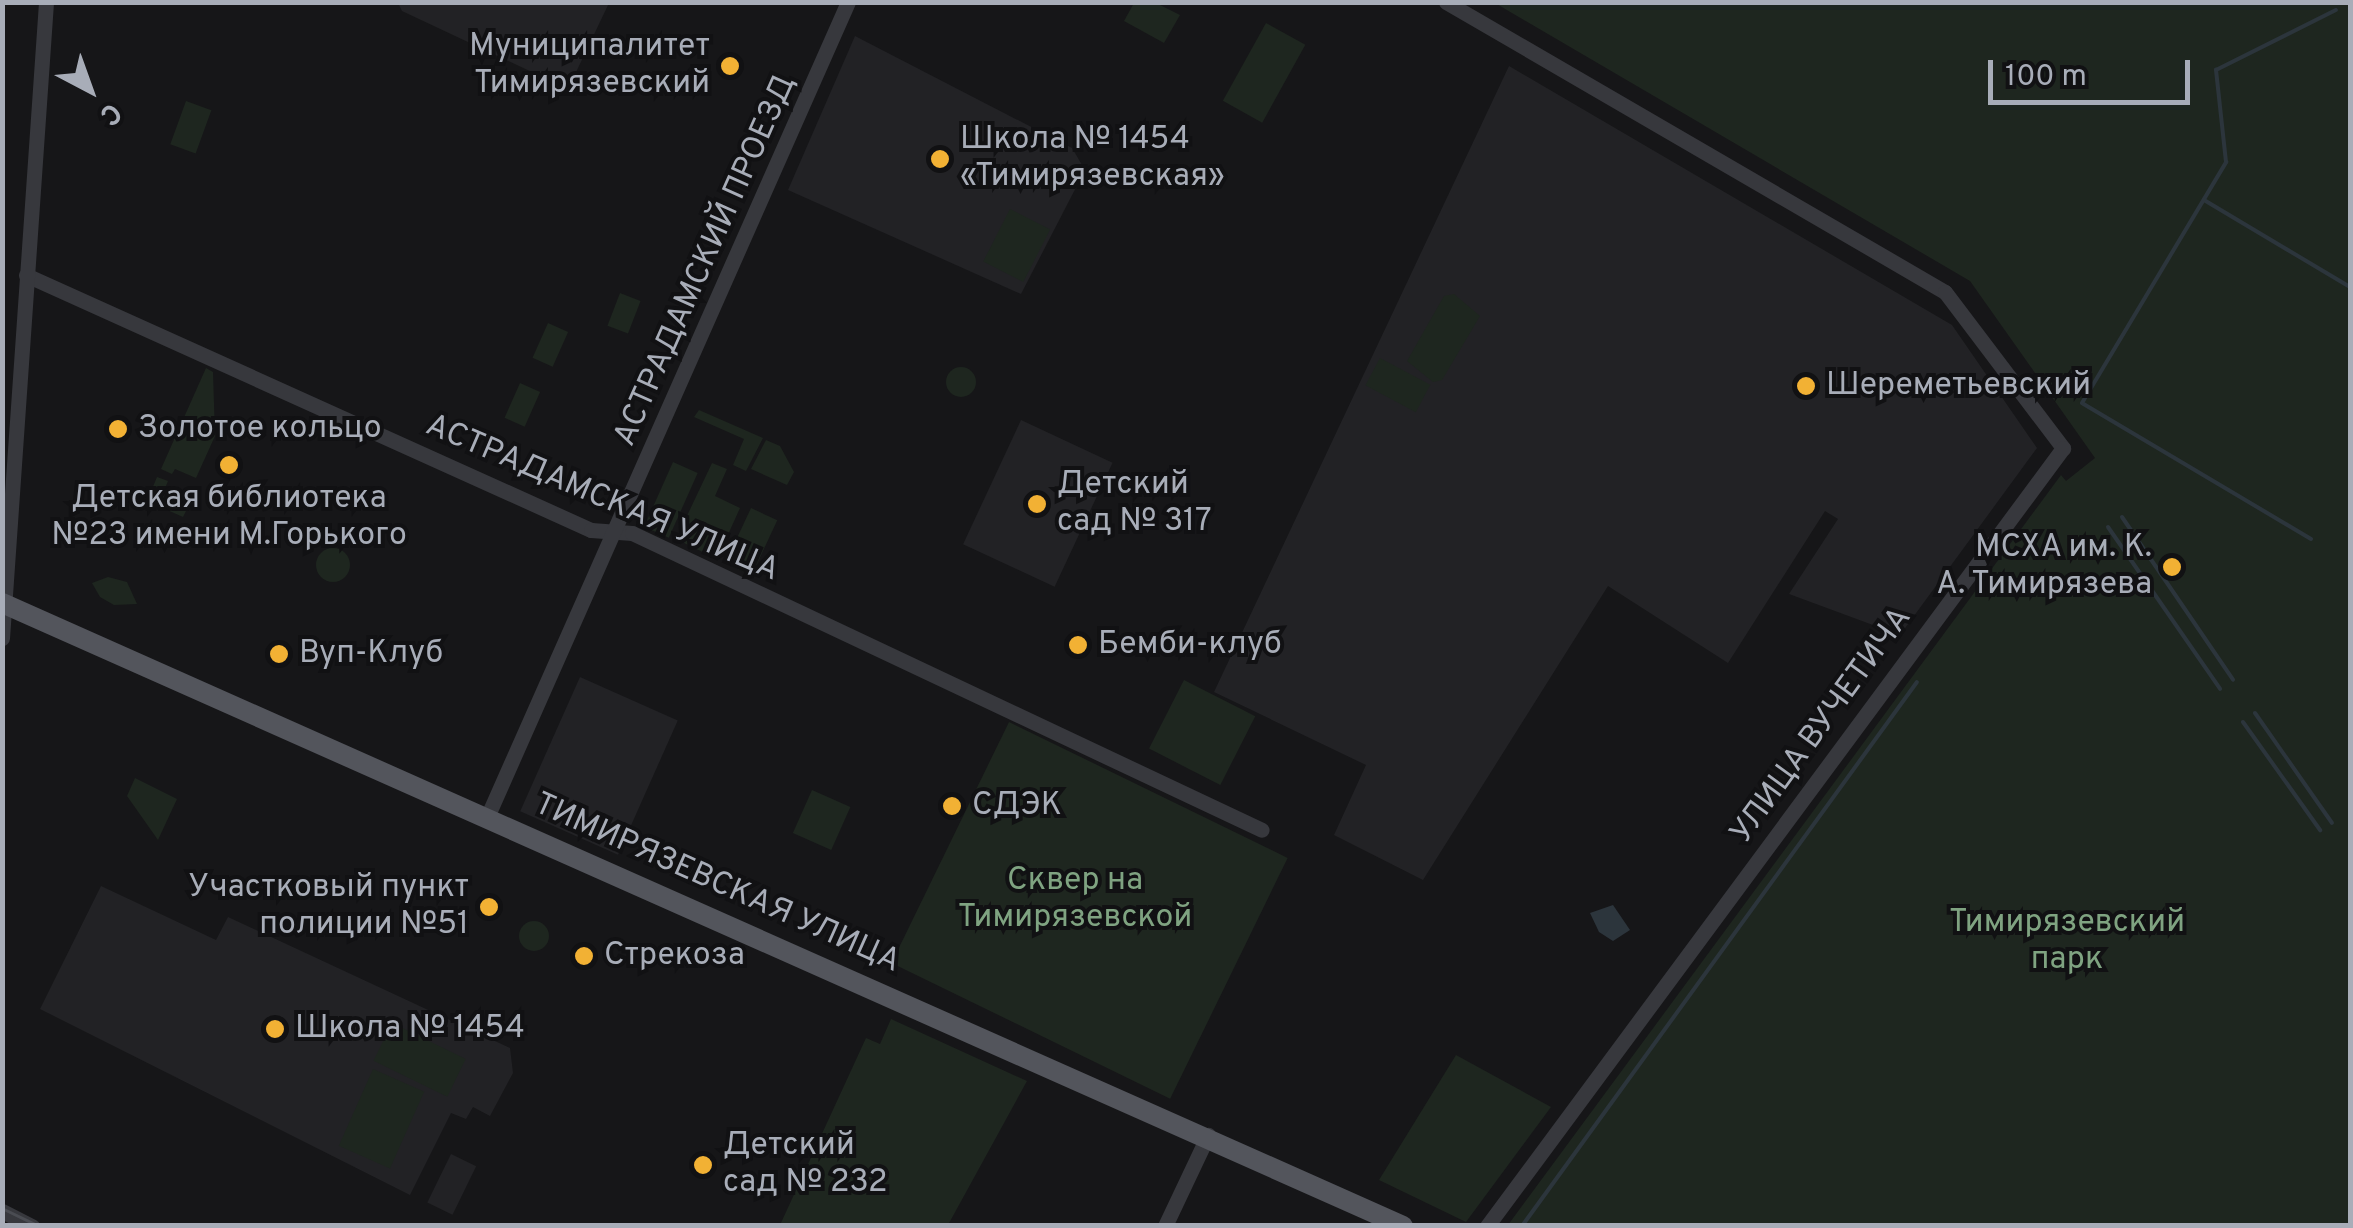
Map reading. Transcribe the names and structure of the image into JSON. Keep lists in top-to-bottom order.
{
  "streets": {
    "main road": ["ТИМИРЯЗЕВСКАЯ УЛИЦА"],
    "street": ["АСТРАДАМСКИЙ ПРОЕЗД", "АСТРАДАМСКАЯ УЛИЦА", "УЛИЦА ВУЧЕТИЧА"]
  },
  "crossings": [
    ["АСТРАДАМСКИЙ ПРОЕЗД", "АСТРАДАМСКАЯ УЛИЦА"],
    ["АСТРАДАМСКИЙ ПРОЕЗД", "ТИМИРЯЗЕВСКАЯ УЛИЦА"]
  ],
  "parks": ["Сквер на Тимирязевской", "Тимирязевский парк"],
  "places": [
    "Муниципалитет Тимирязевский",
    "Школа № 1454 «Тимирязевская»",
    "Шереметьевский",
    "Золотое кольцо",
    "Детская библиотека №23 имени М.Горького",
    "Детский сад № 317",
    "МСХА им. К. А. Тимирязева",
    "Бемби-клуб",
    "Вуп-Клуб",
    "СДЭК",
    "Участковый пункт полиции №51",
    "Стрекоза",
    "Школа № 1454",
    "Детский сад № 232"
  ],
  "scale_bar": "100 m",
  "north": "bottom right"
}
